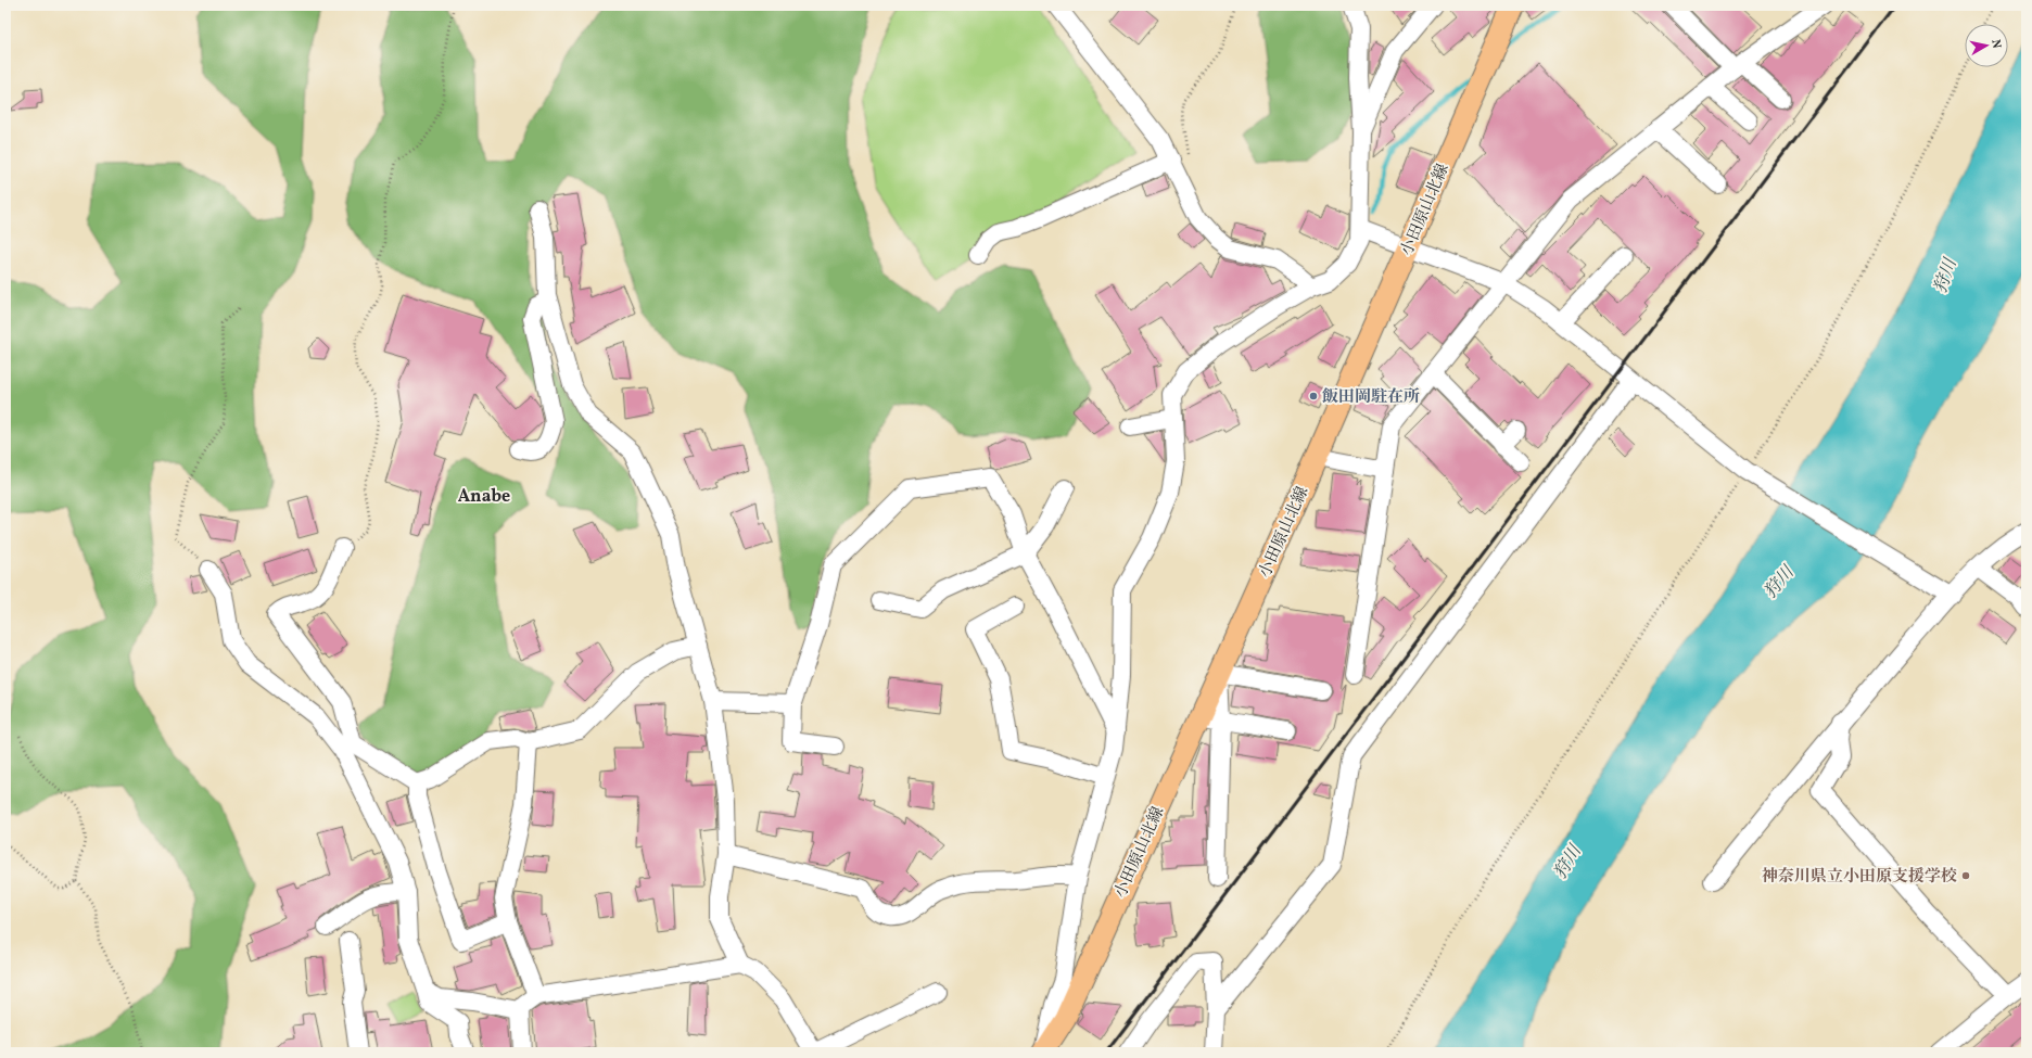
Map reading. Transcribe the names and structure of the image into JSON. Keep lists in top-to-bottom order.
{
  "streets": {
    "main road": ["小田原山北線"]
  },
  "districts": ["Anabe"],
  "water": ["狩川"],
  "places": ["飯田岡駐在所", "神奈川県立小田原支援学校"],
  "north": "right"
}
